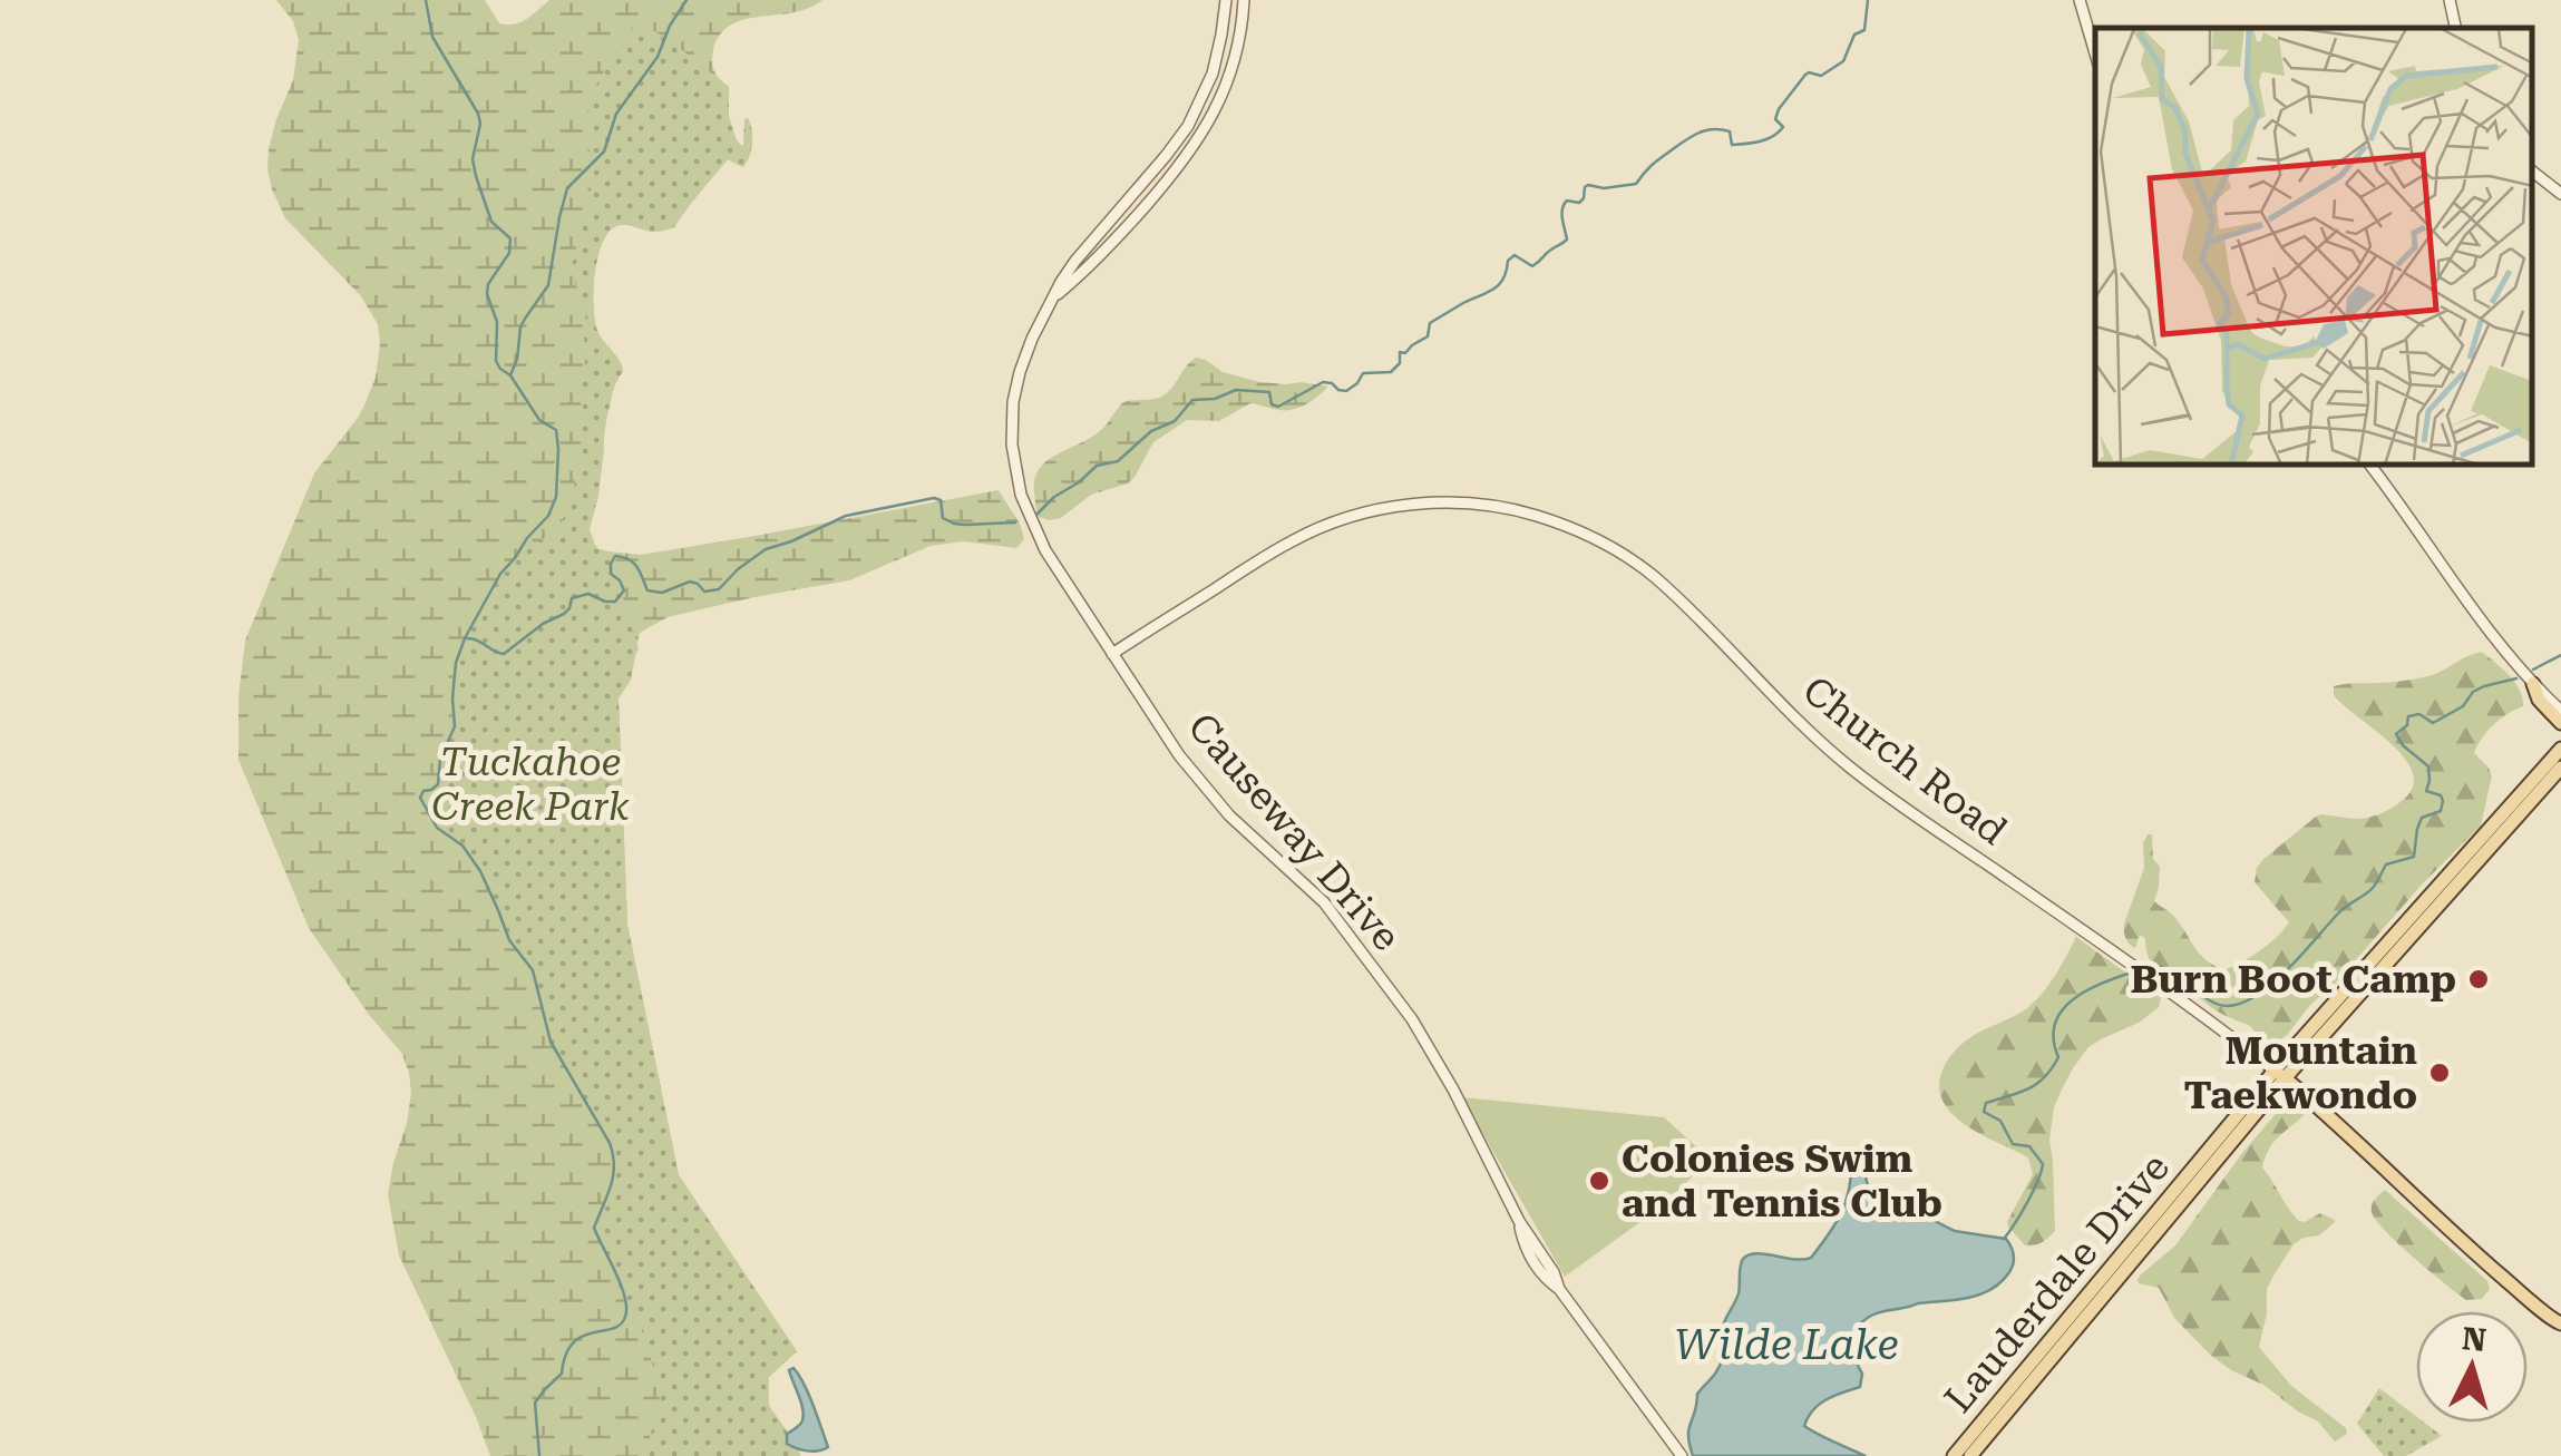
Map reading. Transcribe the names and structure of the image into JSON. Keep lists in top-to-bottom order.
{
  "streets": {
    "main road": ["Church Road", "Lauderdale Drive"],
    "street": ["Causeway Drive"]
  },
  "crossings": [
    ["Church Road", "Causeway Drive"],
    ["Church Road", "Lauderdale Drive"]
  ],
  "water": ["Wilde Lake"],
  "parks": ["Tuckahoe Creek Park"],
  "places": ["Burn Boot Camp", "Mountain Taekwondo", "Colonies Swim and Tennis Club"],
  "north": "top"
}
